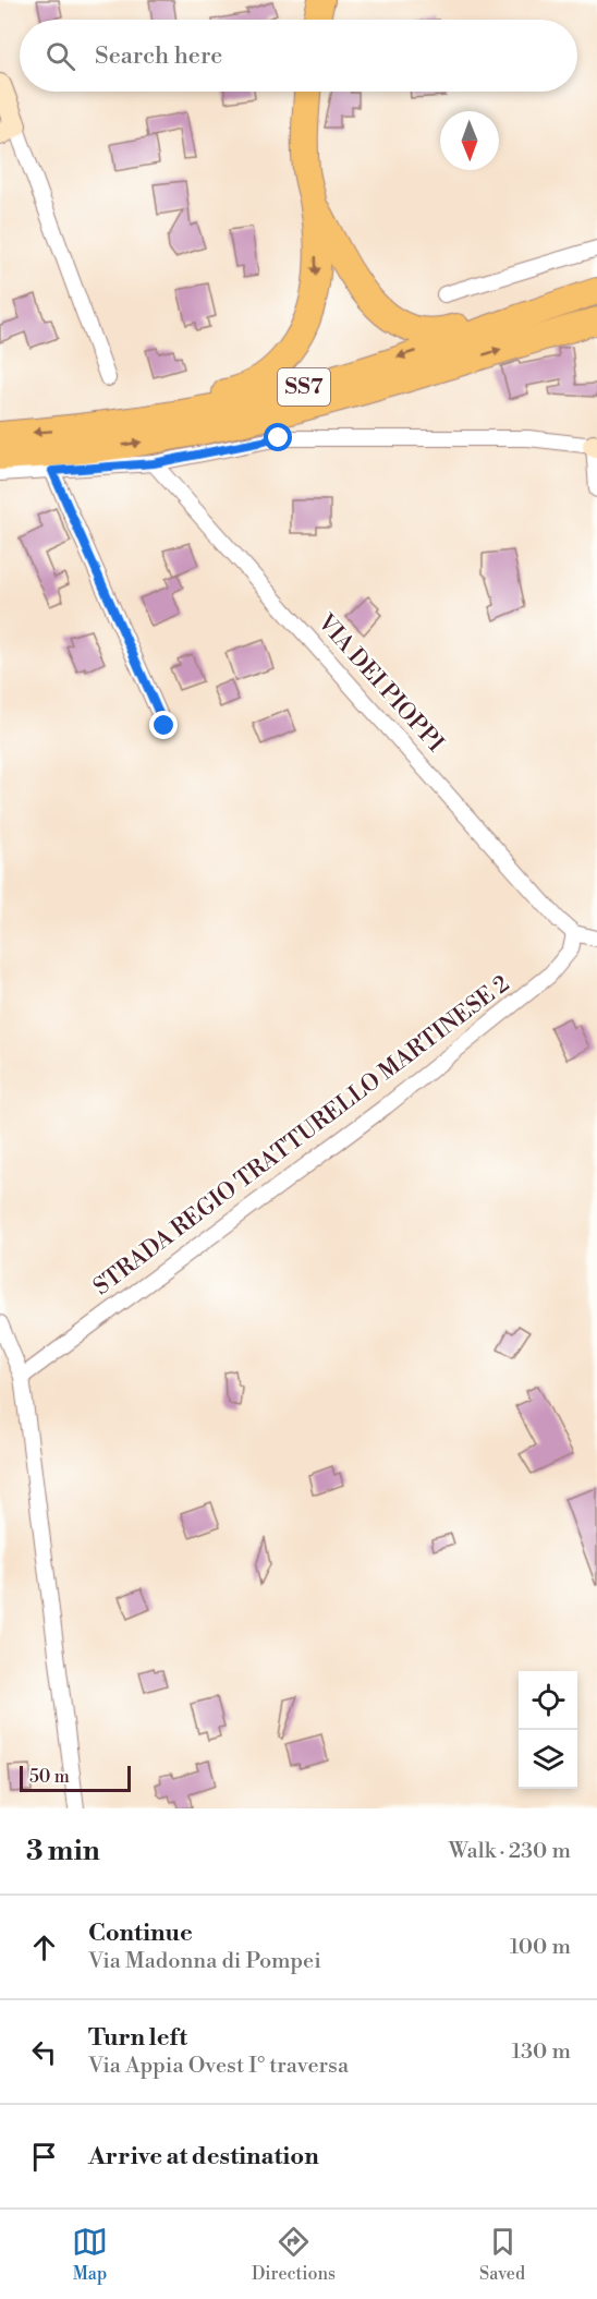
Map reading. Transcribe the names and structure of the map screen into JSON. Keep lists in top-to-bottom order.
{
  "streets": {
    "highway": ["SS7"],
    "street": ["VIA DEI PIOPPI", "STRADA REGIO TRATTURELLO MARTINESE 2"]
  },
  "crossings": [
    ["VIA DEI PIOPPI", "STRADA REGIO TRATTURELLO MARTINESE 2"]
  ],
  "scale_bar": "50 m",
  "north": "bottom",
  "page": {
    "search": "Search here",
    "scale": "50 m",
    "heading": ["3 min", "Walk · 230 m"],
    "list": [
      ["Continue", "Via Madonna di Pompei", "100 m"],
      ["Turn left", "Via Appia Ovest I° traversa", "130 m"],
      "Arrive at destination"
    ],
    "nav": ["Map", "Directions", "Saved"]
  }
}
